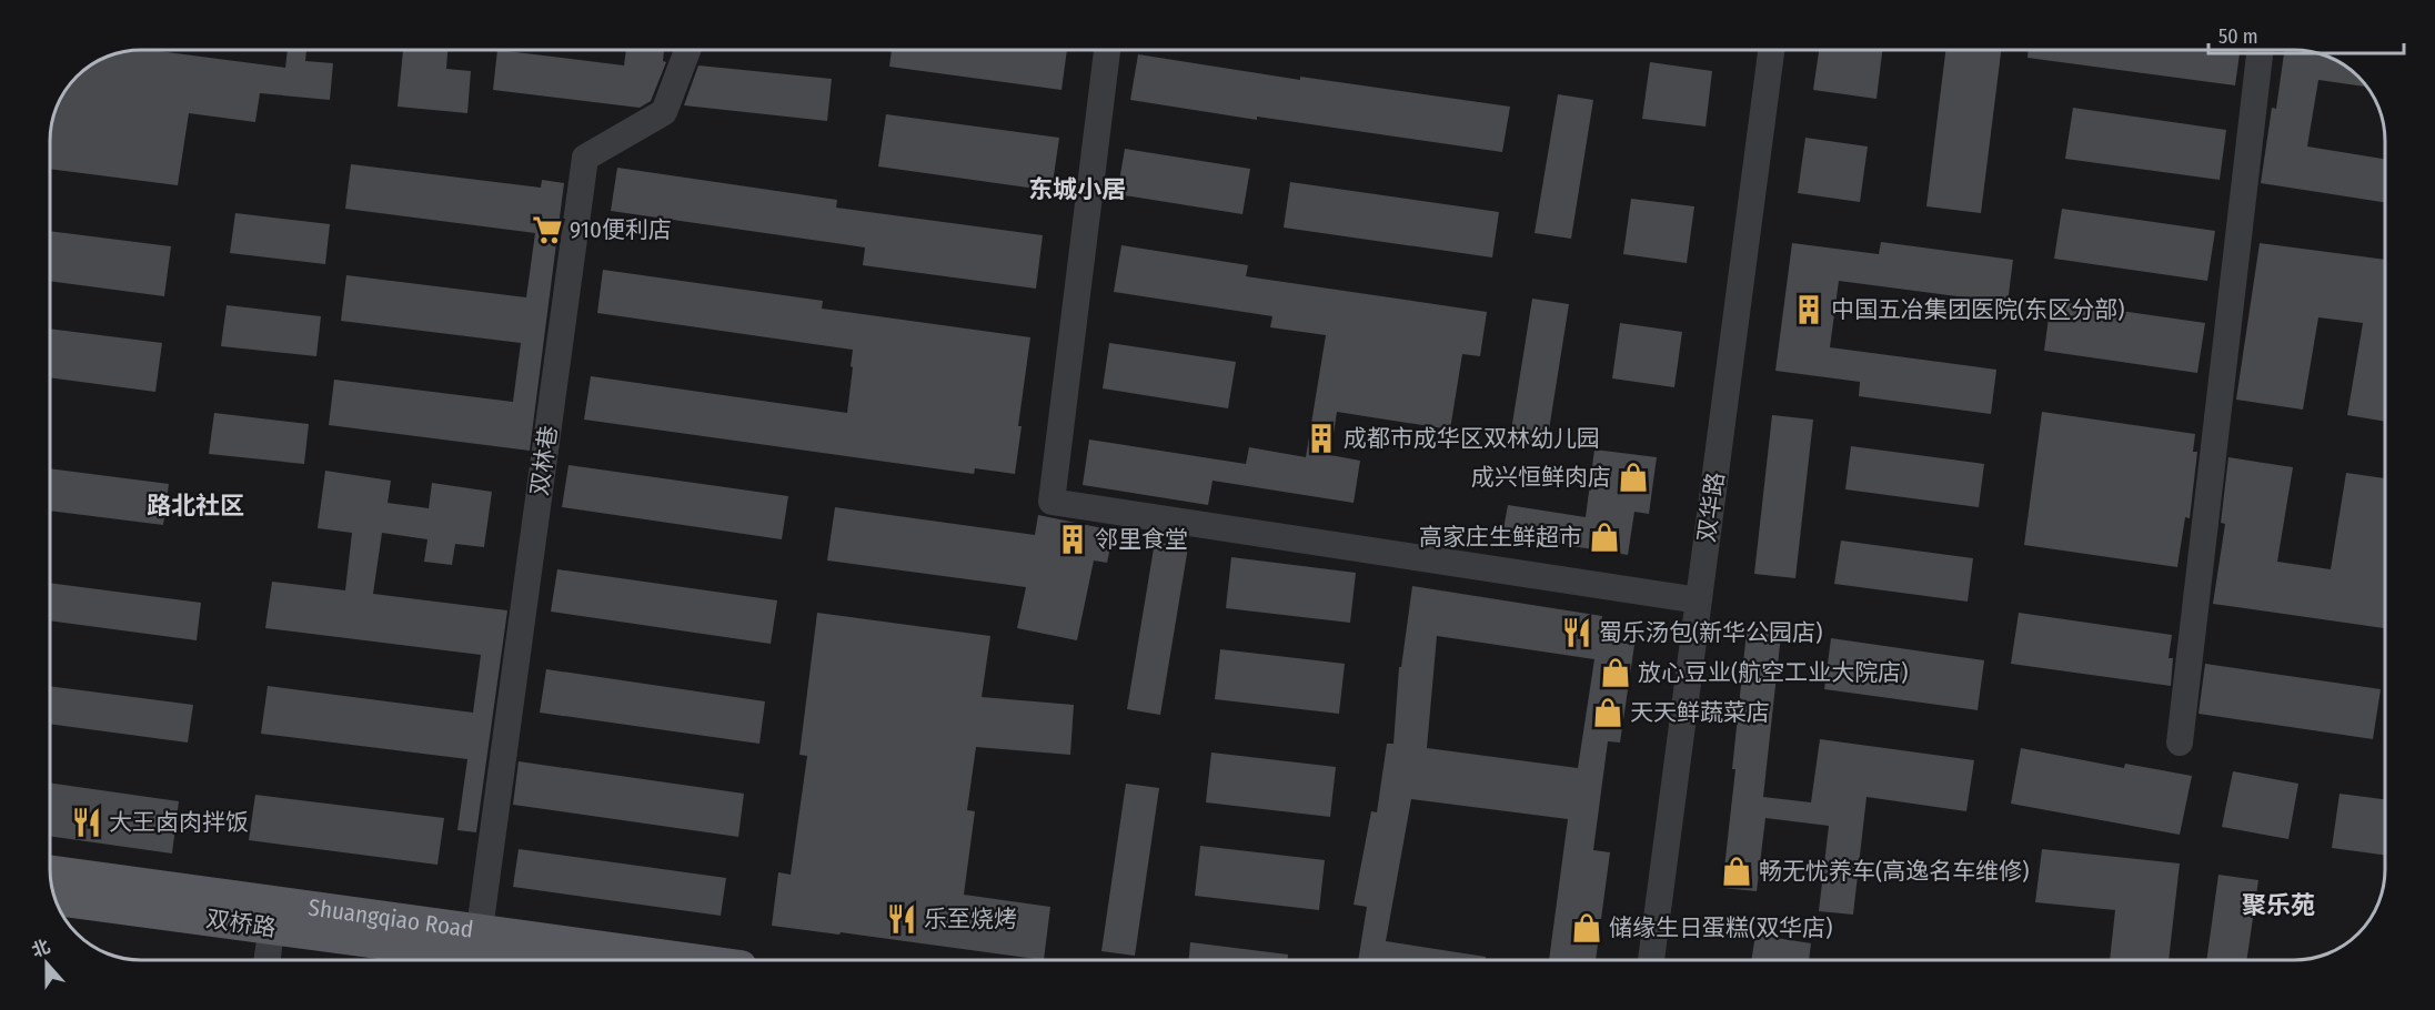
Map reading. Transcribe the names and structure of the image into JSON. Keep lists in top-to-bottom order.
{
  "streets": {
    "main road": ["Shuangqiao Road", "双桥路"],
    "street": ["双林巷", "双华路"]
  },
  "crossings": [
    ["双林巷", "Shuangqiao Road"],
    ["Shuangqiao Road", "双桥路"]
  ],
  "districts": ["东城小居", "路北社区", "聚乐苑"],
  "places": {
    "supermarket": ["910便利店"],
    "building": ["中国五冶集团医院(东区分部)", "成都市成华区双林幼儿园", "邻里食堂"],
    "shop": [
      "成兴恒鲜肉店",
      "高家庄生鲜超市",
      "放心豆业(航空工业大院店)",
      "天天鲜蔬菜店",
      "畅无忧养车(高逸名车维修)",
      "储缘生日蛋糕(双华店)"
    ],
    "restaurant": ["蜀乐汤包(新华公园店)", "大王卤肉拌饭", "乐至烧烤"]
  },
  "scale_bar": "50 m",
  "north": "top"
}
